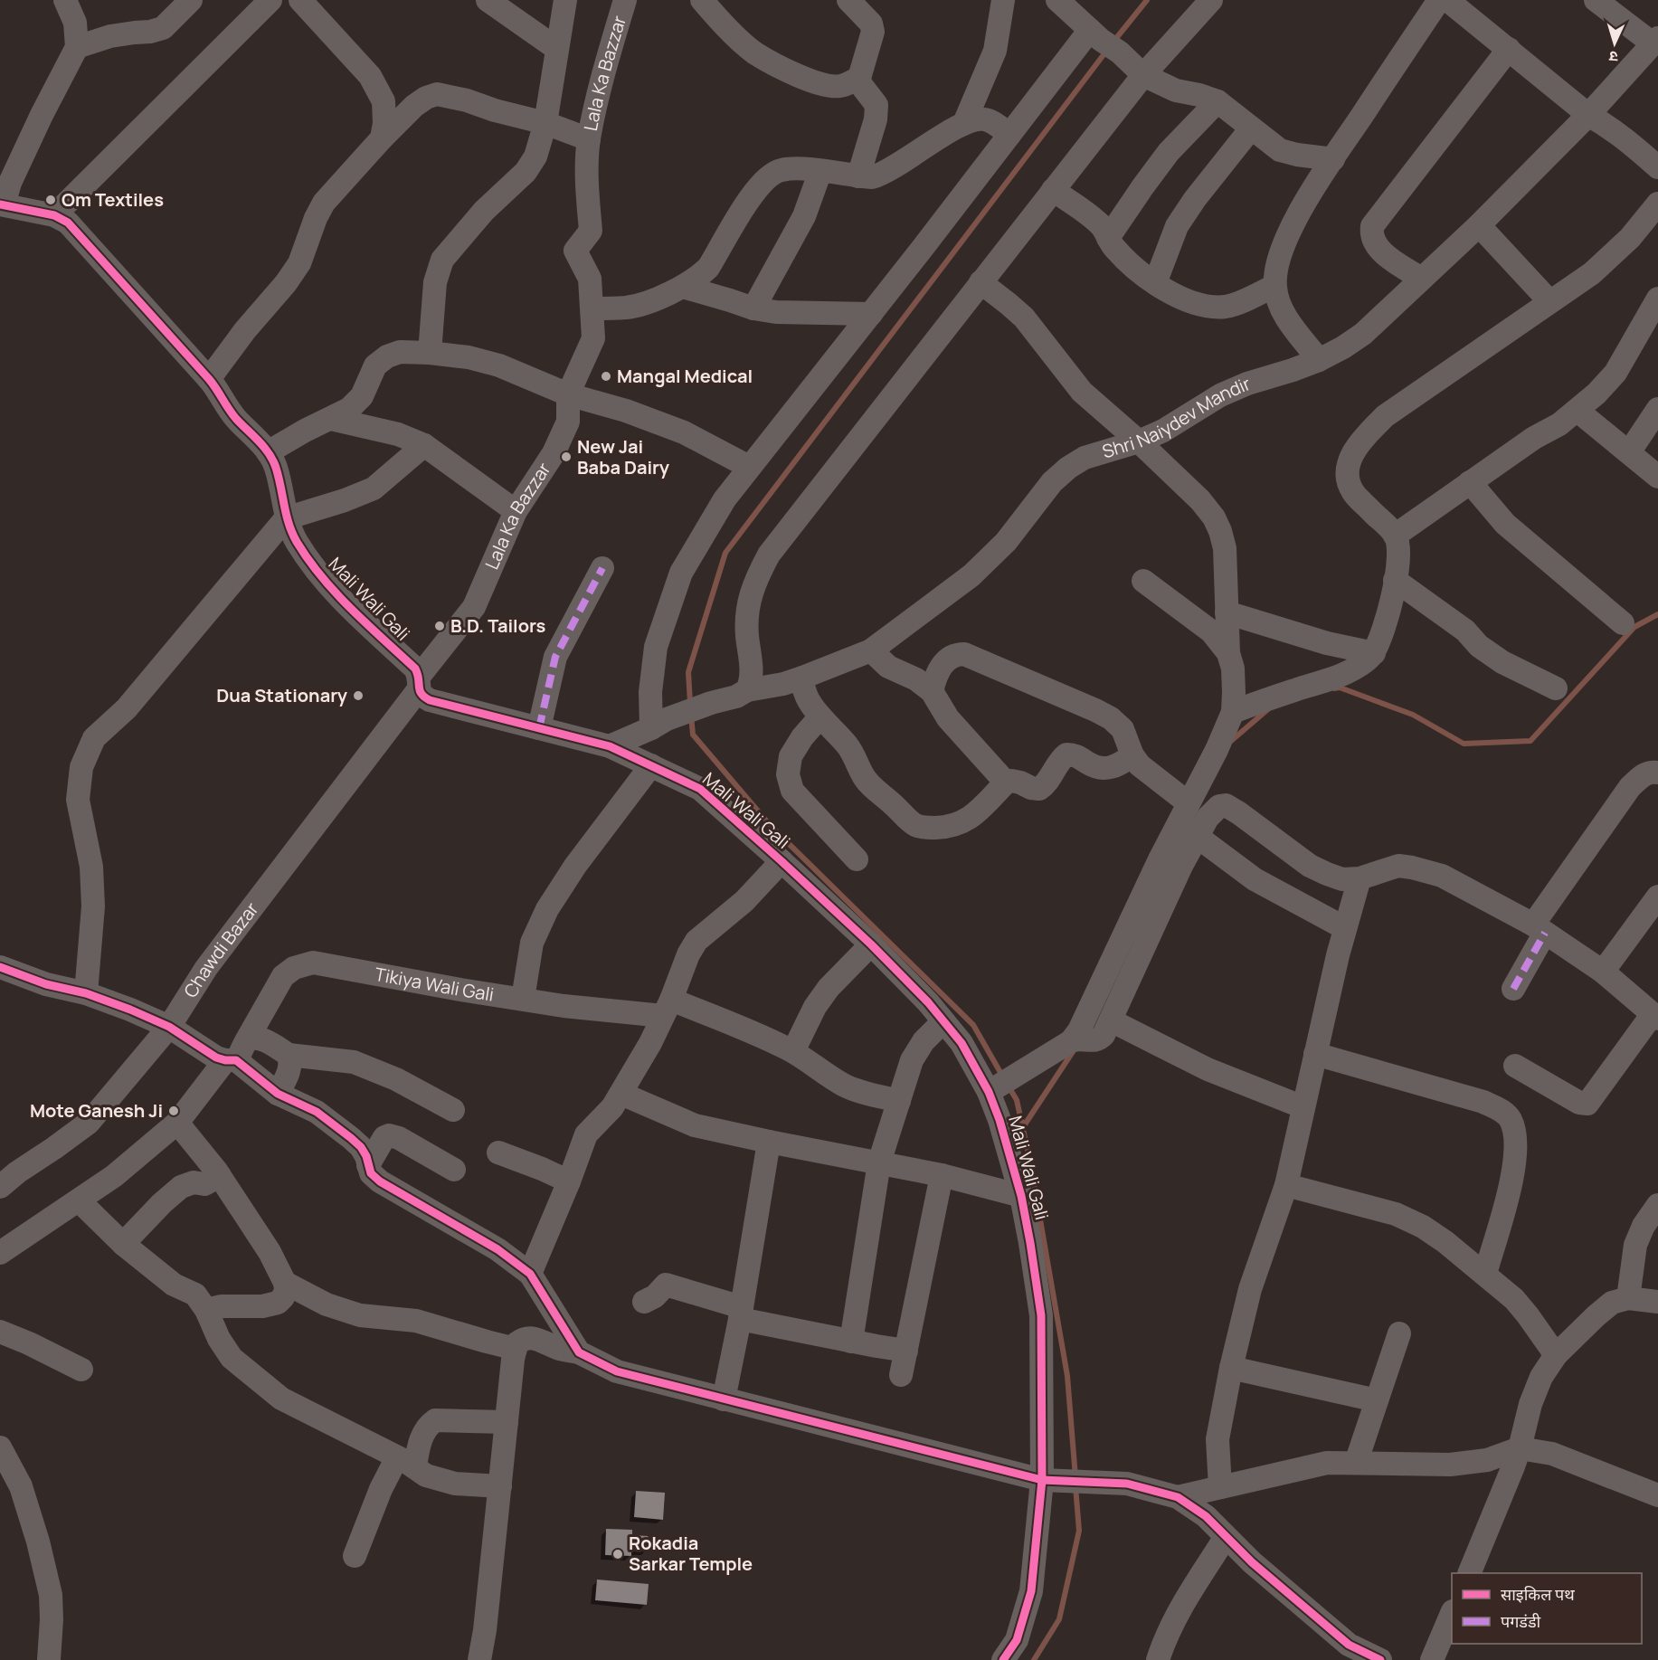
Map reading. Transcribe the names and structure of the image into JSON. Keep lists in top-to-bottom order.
{
  "streets": {
    "street": [
      "Lala Ka Bazzar",
      "Shri Naiydev Mandir",
      "Mali Wali Gali",
      "Chawdi Bazar",
      "Tikiya Wali Gali"
    ]
  },
  "crossings": [
    ["Lala Ka Bazzar", "Mali Wali Gali"],
    ["Lala Ka Bazzar", "Chawdi Bazar"],
    ["Shri Naiydev Mandir", "Mali Wali Gali"],
    ["Mali Wali Gali", "Chawdi Bazar"]
  ],
  "places": [
    "Om Textiles",
    "Mangal Medical",
    "New Jai Baba Dairy",
    "B.D. Tailors",
    "Dua Stationary",
    "Mote Ganesh Ji",
    "Rokadia Sarkar Temple"
  ],
  "legend": ["साइकिल पथ", "पगडंडी"],
  "north": "bottom"
}
